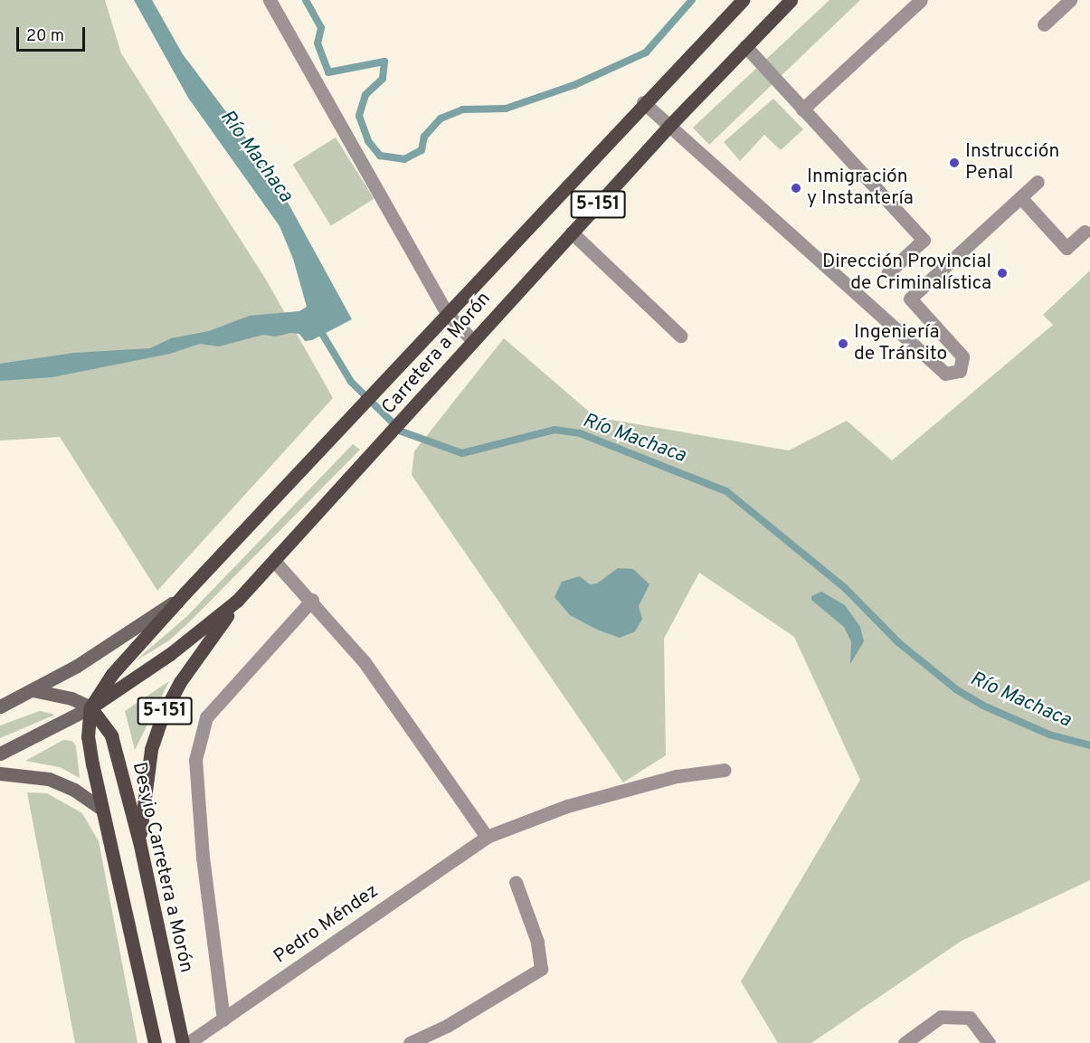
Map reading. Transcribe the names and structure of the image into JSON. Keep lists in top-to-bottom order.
{
  "streets": {
    "main road": ["5-151", "Carretera a Morón", "Desvio Carretera a Morón"],
    "street": ["Pedro Méndez"]
  },
  "crossings": [
    ["5-151", "Carretera a Morón"],
    ["5-151", "Desvio Carretera a Morón"],
    ["Carretera a Morón", "Desvio Carretera a Morón"]
  ],
  "water": ["Río Machaca"],
  "places": [
    "Instrucción Penal",
    "Inmigración y Instantería",
    "Dirección Provincial de Criminalística",
    "Ingeniería de Tránsito"
  ],
  "scale_bar": "20 m"
}
